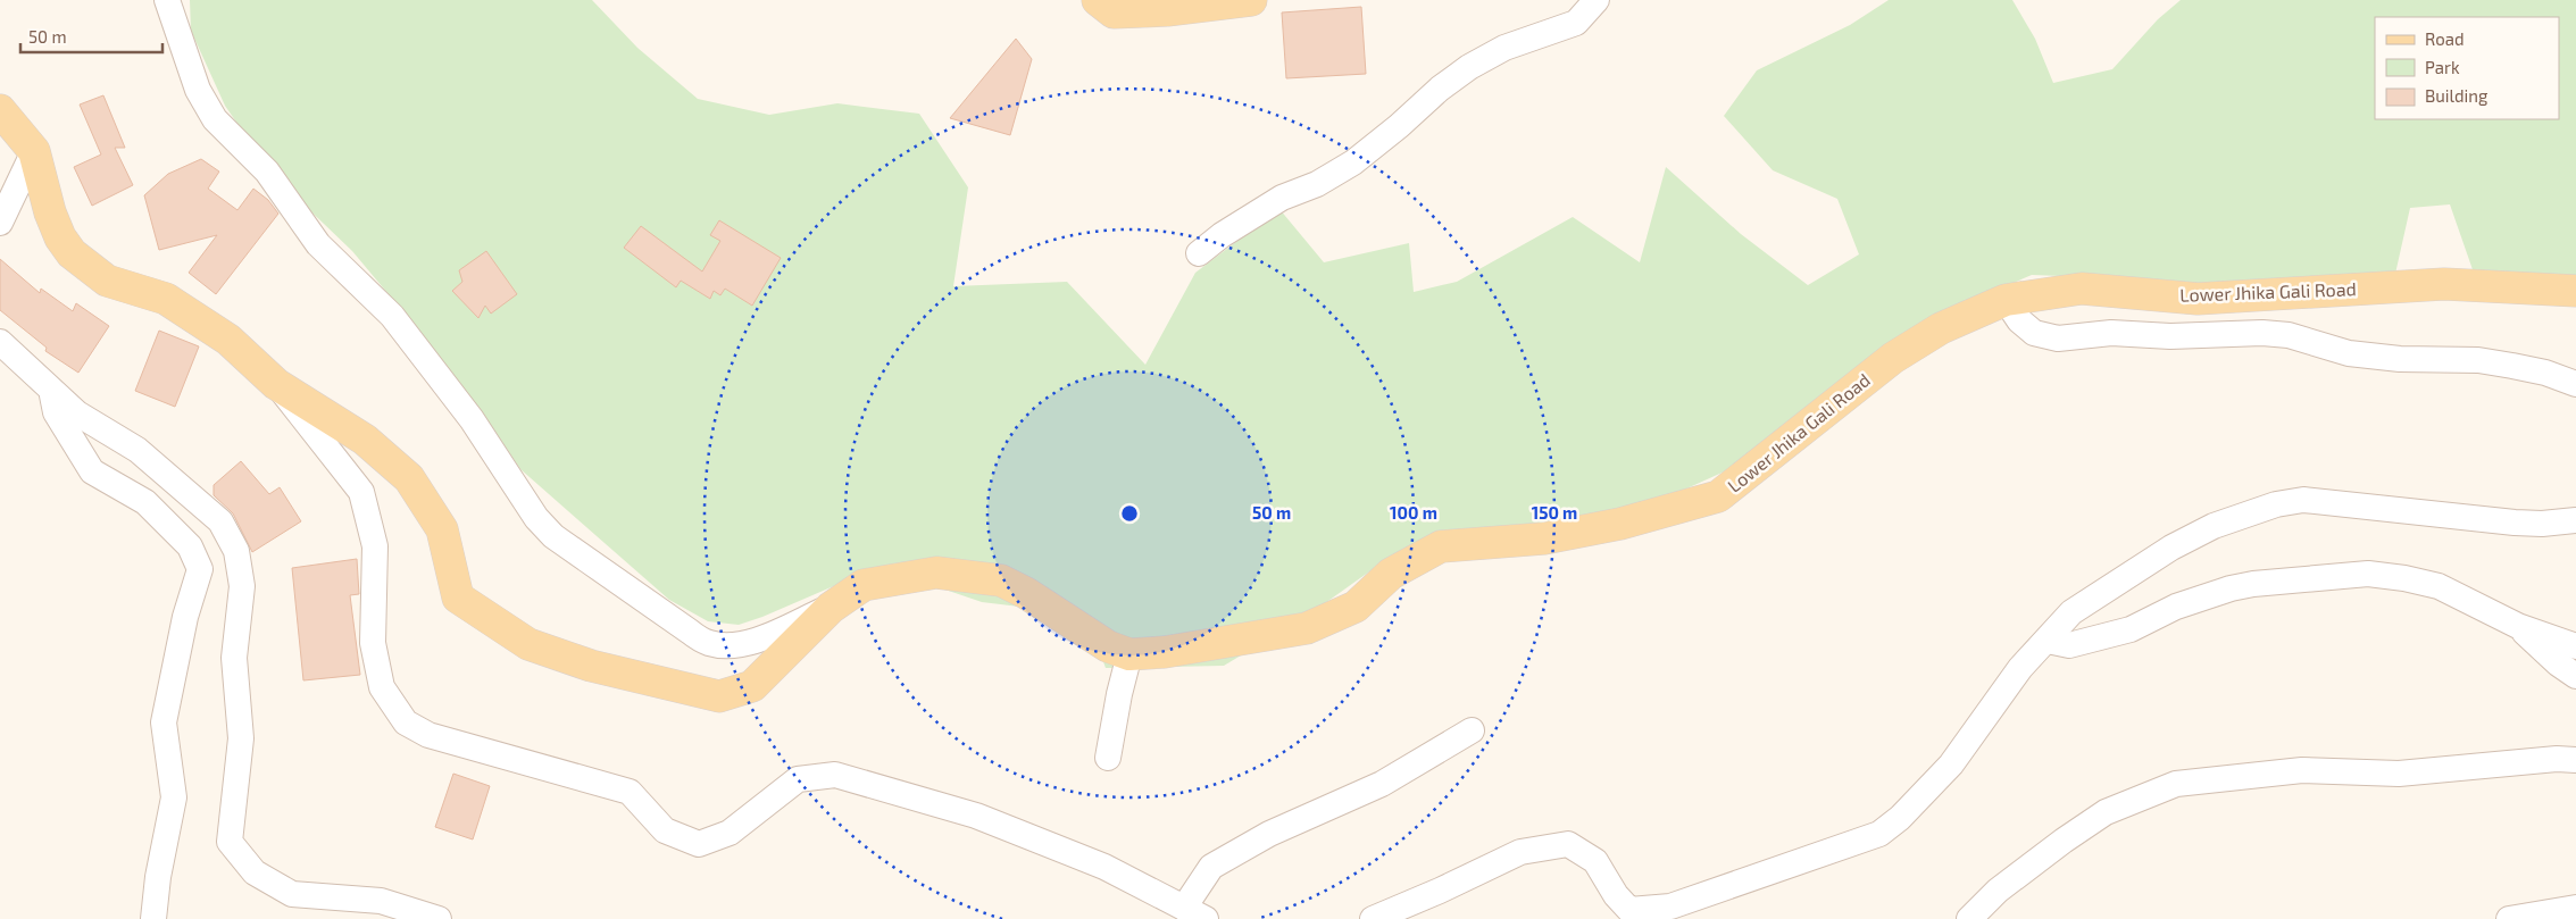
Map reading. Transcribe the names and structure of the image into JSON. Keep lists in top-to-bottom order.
{
  "streets": {
    "main road": ["Lower Jhika Gali Road"]
  },
  "legend": ["Road", "Park", "Building"],
  "scale_bar": "50 m",
  "rings": ["50 m", "100 m", "150 m"]
}
